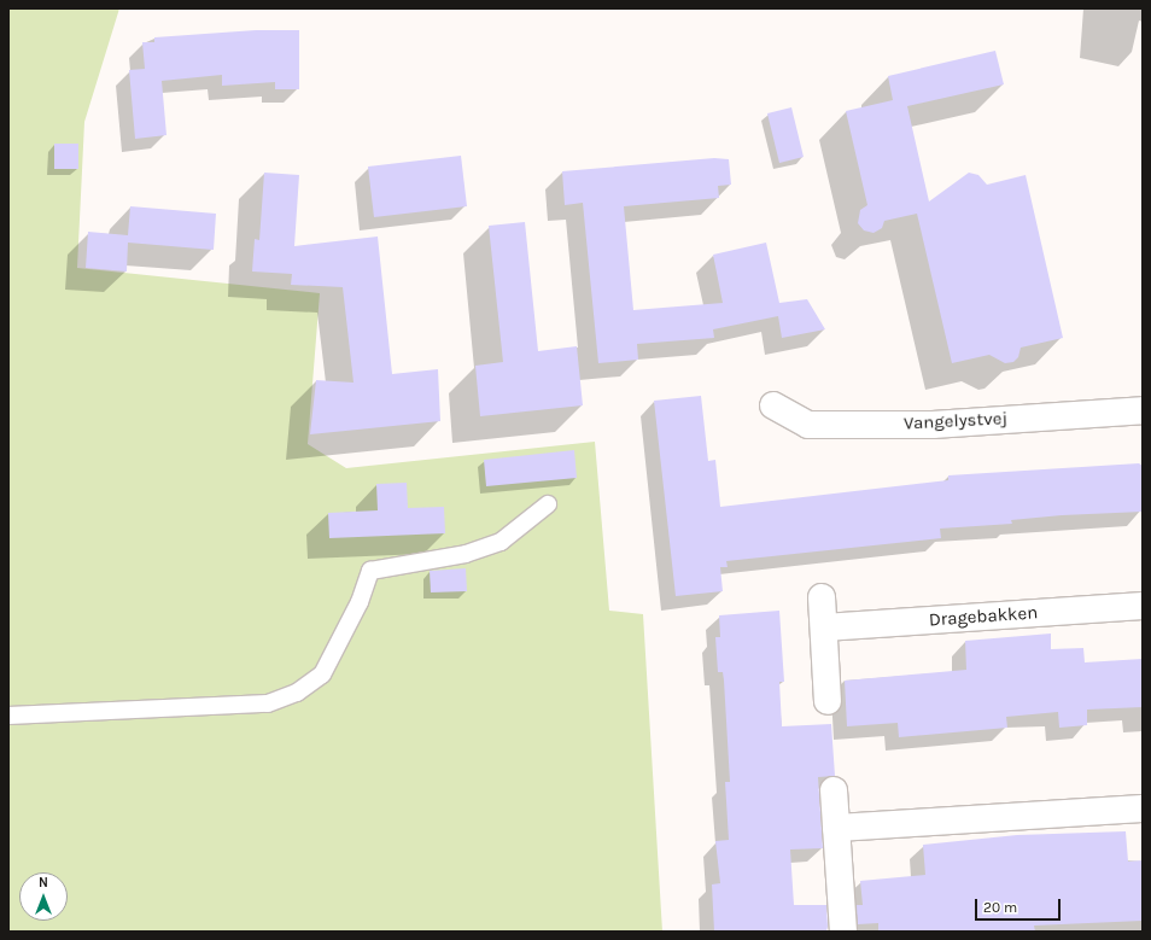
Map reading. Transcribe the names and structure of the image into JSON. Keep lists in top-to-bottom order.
{
  "streets": {
    "street": ["Vangelystvej", "Dragebakken"]
  },
  "scale_bar": "20 m",
  "north": "top"
}
